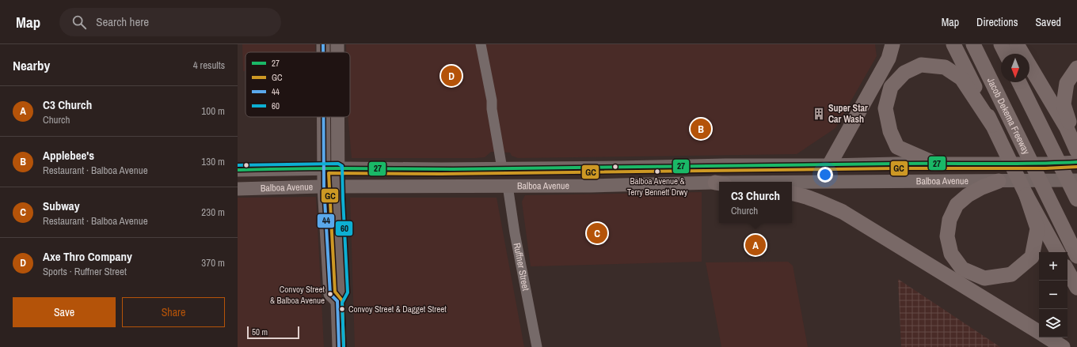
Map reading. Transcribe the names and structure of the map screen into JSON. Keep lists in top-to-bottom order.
{
  "streets": {
    "highway": ["Jacob Dekema Freeway"],
    "main road": ["Balboa Avenue"],
    "street": ["Ruffner Street"]
  },
  "crossings": [
    ["Balboa Avenue", "Ruffner Street"]
  ],
  "places": {
    "building": ["Super Star Car Wash"],
    "other": ["Balboa Avenue & Terry Bennett Drwy", "Convoy Street & Balboa Avenue", "Convoy Street & Dagget Street"]
  },
  "lines": [
    "transit line 44",
    "transit line 27",
    "transit line 60",
    "transit line GC"
  ],
  "legend": [
    "27",
    "GC",
    "44",
    "60"
  ],
  "scale_bar": "50 m",
  "north": "bottom",
  "page": {
    "header": "Map",
    "search": "Search here",
    "nav": ["Map", "Directions", "Saved"],
    "heading": ["Nearby", "4 results"],
    "pins": [
      "D",
      "B",
      "C",
      "A"
    ],
    "list": [
      {
        "mark": "A",
        "name": "C3 Church",
        "note": "Church",
        "value": "100 m"
      },
      {
        "mark": "B",
        "name": "Applebee's",
        "note": "Restaurant · Balboa Avenue",
        "value": "130 m"
      },
      {
        "mark": "C",
        "name": "Subway",
        "note": "Restaurant · Balboa Avenue",
        "value": "230 m"
      },
      {
        "mark": "D",
        "name": "Axe Thro Company",
        "note": "Sports · Ruffner Street",
        "value": "370 m"
      }
    ],
    "popup": ["C3 Church", "Church"],
    "map_buttons": ["+", "−"],
    "buttons": ["Save", "Share"],
    "scale": "50 m"
  }
}
